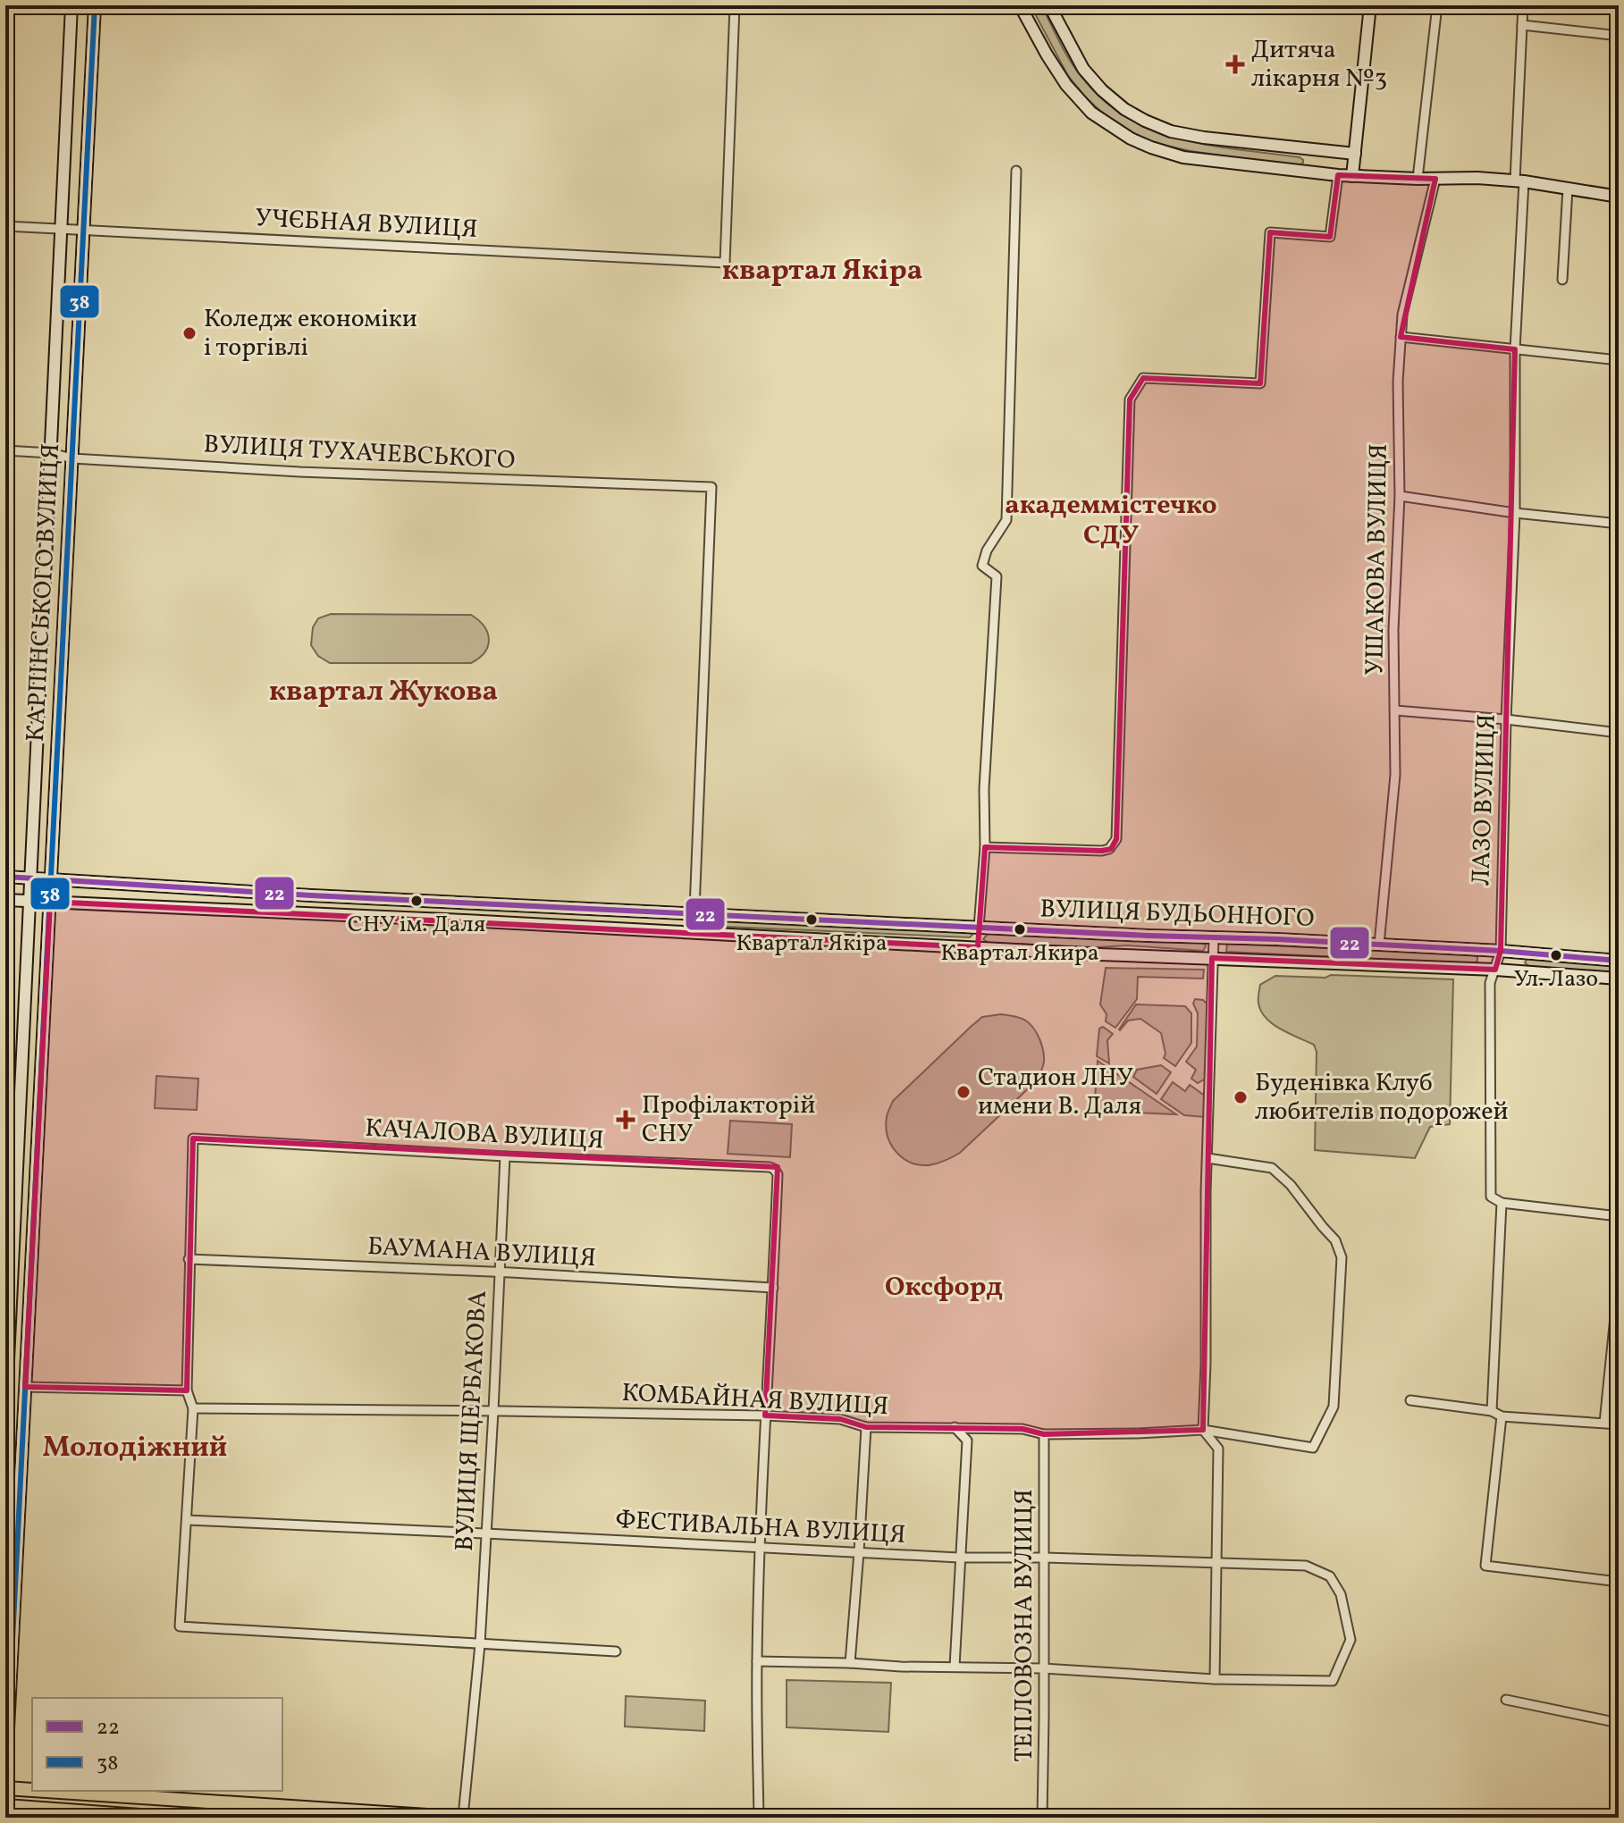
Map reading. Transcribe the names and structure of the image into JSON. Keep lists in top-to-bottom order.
{
  "streets": {
    "street": [
      "УЧЄБНАЯ ВУЛИЦЯ",
      "ВУЛИЦЯ ТУХАЧЕВСЬКОГО",
      "УШАКОВА ВУЛИЦЯ",
      "КАРПІНСЬКОГО ВУЛИЦЯ",
      "ЛАЗО ВУЛИЦЯ",
      "ВУЛИЦЯ БУДЬОННОГО",
      "КАЧАЛОВА ВУЛИЦЯ",
      "БАУМАНА ВУЛИЦЯ",
      "КОМБАЙНАЯ ВУЛИЦЯ",
      "ВУЛИЦЯ ЩЕРБАКОВА",
      "ФЕСТИВАЛЬНА ВУЛИЦЯ",
      "ТЕПЛОВОЗНА ВУЛИЦЯ"
    ]
  },
  "crossings": [
    ["УЧЄБНАЯ ВУЛИЦЯ", "КАРПІНСЬКОГО ВУЛИЦЯ"],
    ["ВУЛИЦЯ ТУХАЧЕВСЬКОГО", "КАРПІНСЬКОГО ВУЛИЦЯ"],
    ["ВУЛИЦЯ ТУХАЧЕВСЬКОГО", "ВУЛИЦЯ БУДЬОННОГО"],
    ["УШАКОВА ВУЛИЦЯ", "ВУЛИЦЯ БУДЬОННОГО"],
    ["КАРПІНСЬКОГО ВУЛИЦЯ", "ВУЛИЦЯ БУДЬОННОГО"],
    ["ЛАЗО ВУЛИЦЯ", "ВУЛИЦЯ БУДЬОННОГО"],
    ["КАЧАЛОВА ВУЛИЦЯ", "БАУМАНА ВУЛИЦЯ"],
    ["КАЧАЛОВА ВУЛИЦЯ", "ВУЛИЦЯ ЩЕРБАКОВА"],
    ["БАУМАНА ВУЛИЦЯ", "ВУЛИЦЯ ЩЕРБАКОВА"],
    ["КОМБАЙНАЯ ВУЛИЦЯ", "ВУЛИЦЯ ЩЕРБАКОВА"],
    ["КОМБАЙНАЯ ВУЛИЦЯ", "ТЕПЛОВОЗНА ВУЛИЦЯ"],
    ["ВУЛИЦЯ ЩЕРБАКОВА", "ФЕСТИВАЛЬНА ВУЛИЦЯ"],
    ["ФЕСТИВАЛЬНА ВУЛИЦЯ", "ТЕПЛОВОЗНА ВУЛИЦЯ"]
  ],
  "districts": [
    "квартал Якіра",
    "академмістечко СДУ",
    "квартал Жукова",
    "Оксфорд",
    "Молодіжний"
  ],
  "places": {
    "health": ["Дитяча лікарня №3", "Профілакторій СНУ"],
    "other": [
      "Коледж економіки і торгівлі",
      "СНУ ім. Даля",
      "Квартал Якіра",
      "Квартал Якира",
      "Ул. Лазо",
      "Стадион ЛНУ имени В. Даля",
      "Буденівка Клуб любителів подорожей"
    ]
  },
  "lines": ["transit line 38", "transit line 22"],
  "legend": ["22", "38"]
}
